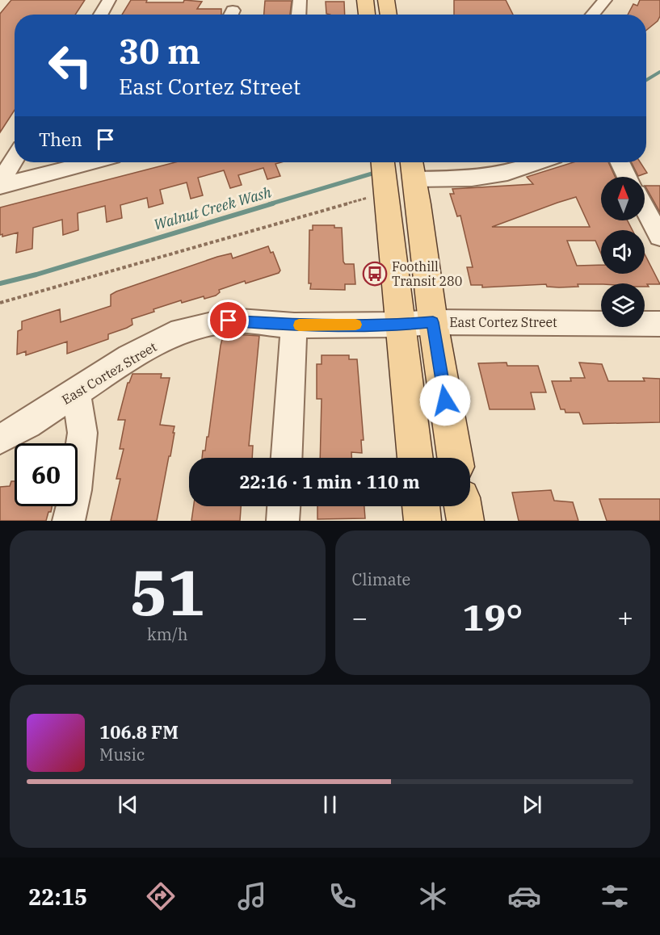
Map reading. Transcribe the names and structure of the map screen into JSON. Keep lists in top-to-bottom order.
{
  "streets": {
    "street": ["East Cortez Street"]
  },
  "water": ["Walnut Creek Wash"],
  "places": {
    "bus stop": ["Foothill Transit 280"]
  },
  "north": "top",
  "page": {
    "turn": ["30 m", "East Cortez Street"],
    "then": "Then",
    "limit": "60",
    "trip": "22:16 · 1 min · 110 m",
    "tile": [
      ["51", "km/h"],
      "Climate"
    ],
    "heat": ["−", "19°", "+"],
    "song": ["106.8 FM", "Music"],
    "tabs": "22:15"
  }
}
